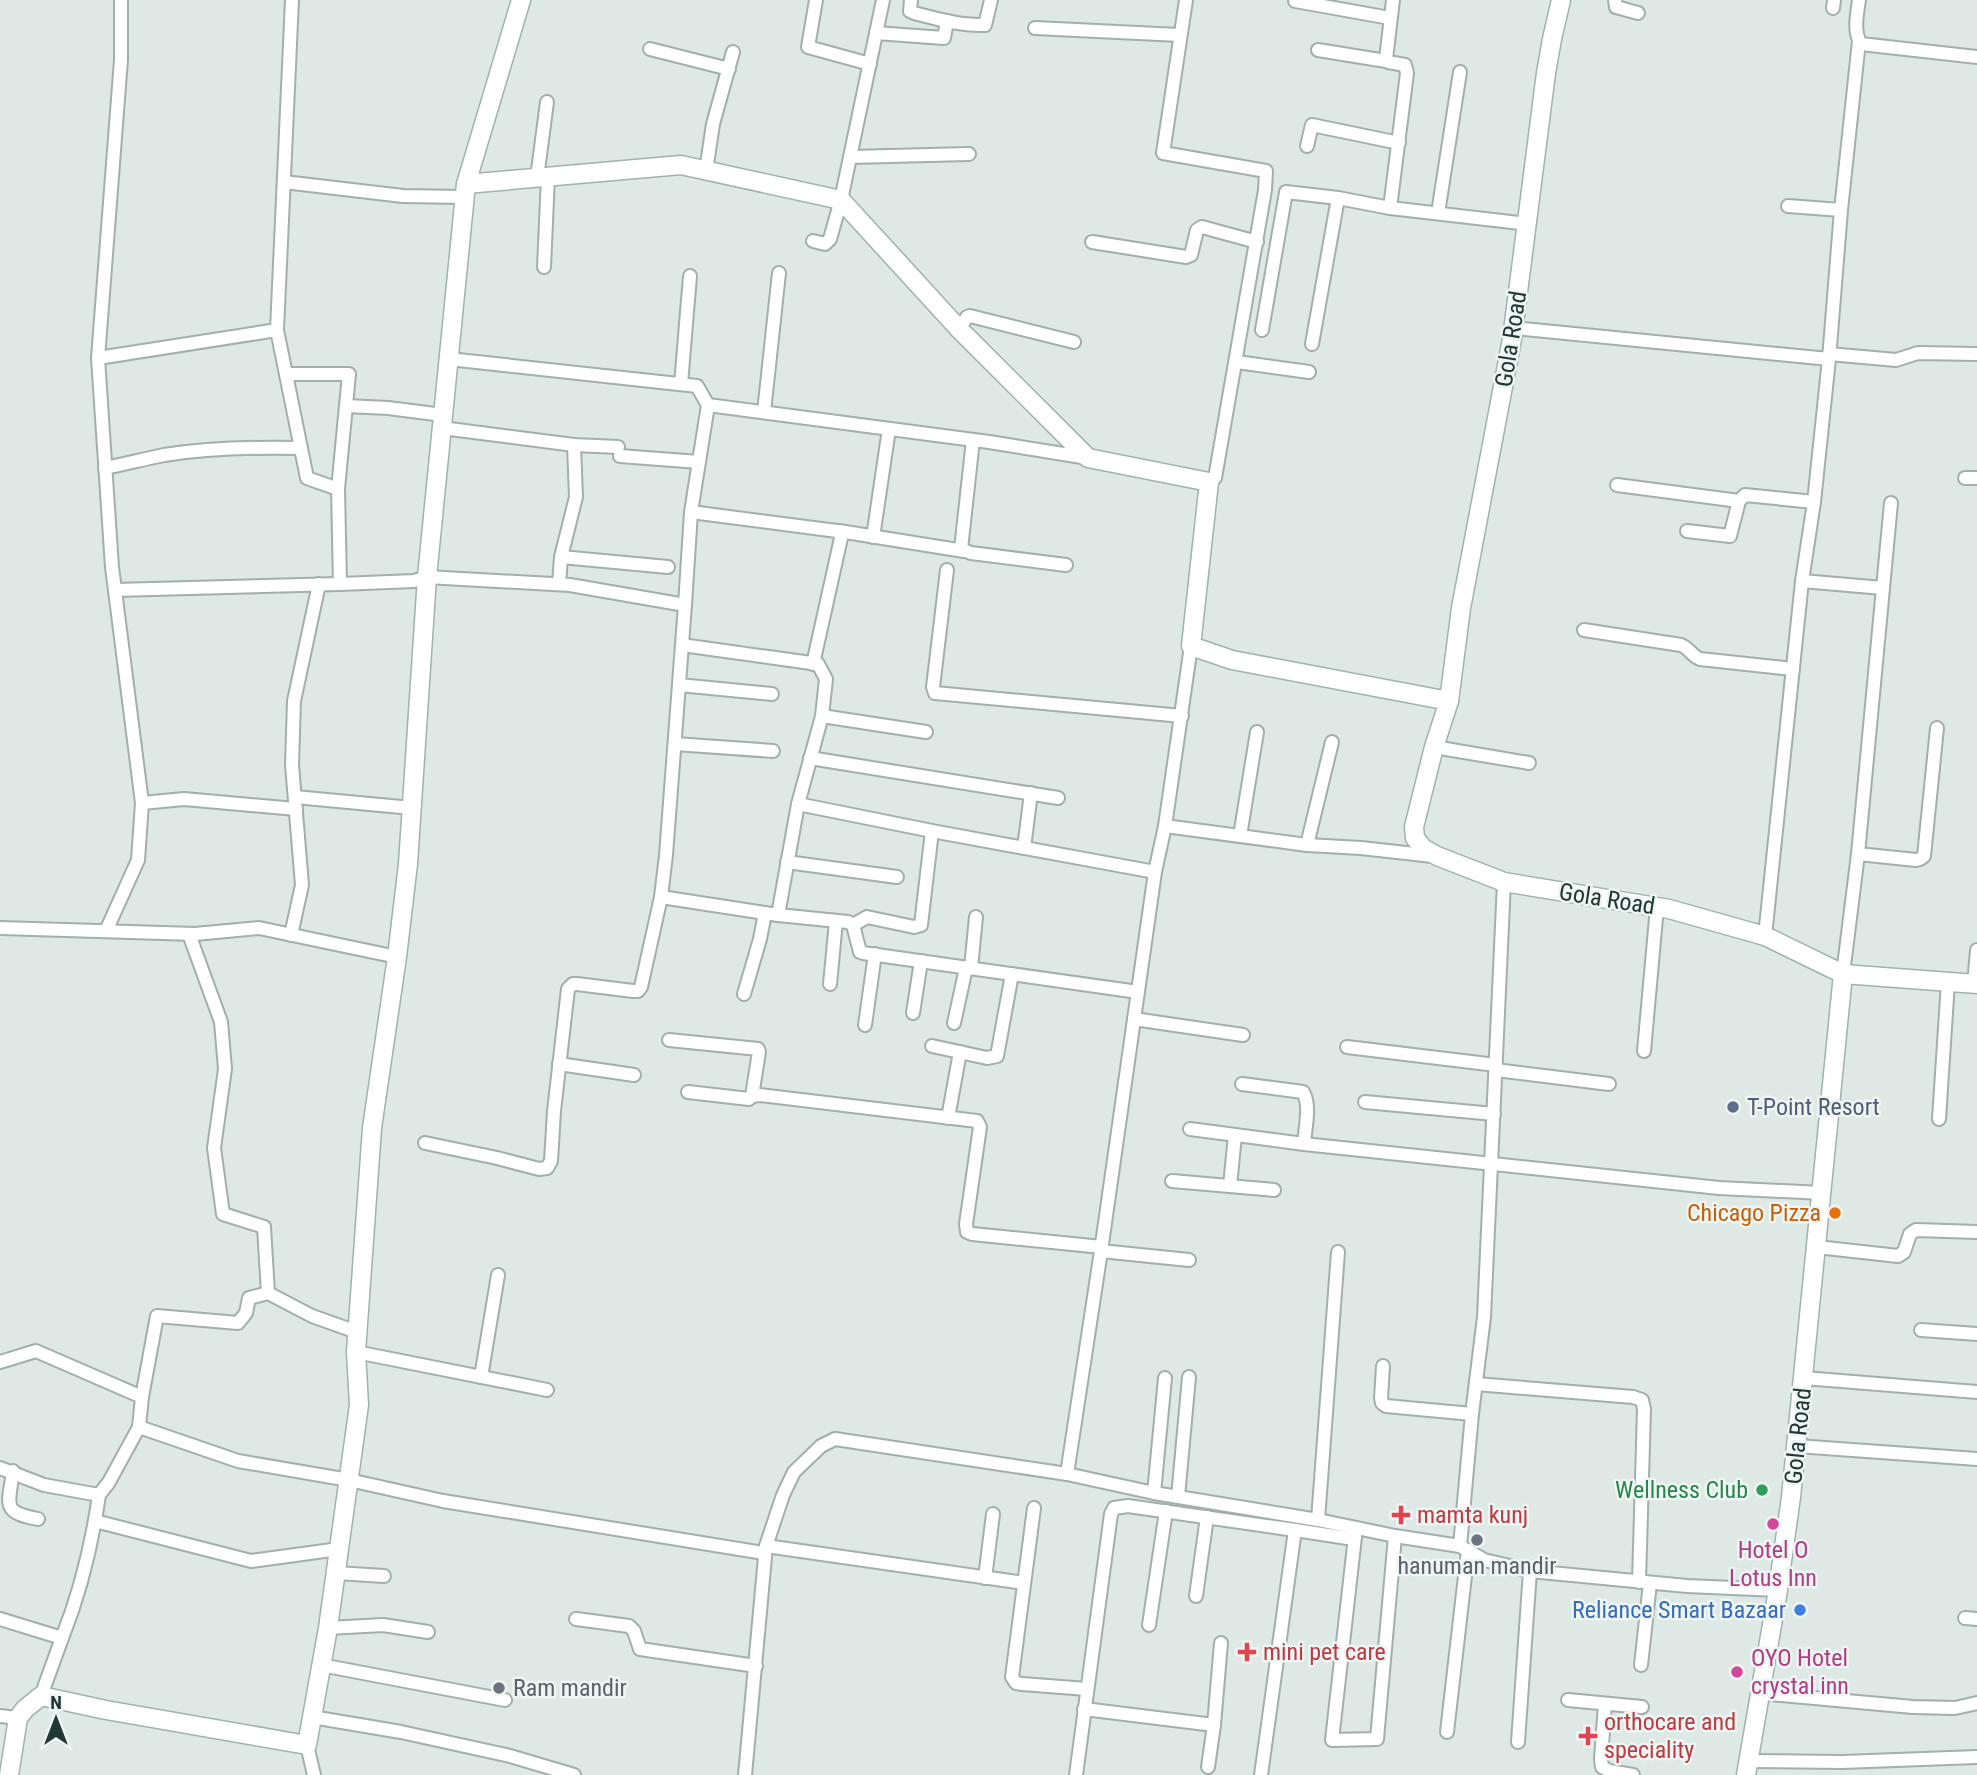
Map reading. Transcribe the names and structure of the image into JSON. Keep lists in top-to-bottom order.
{
  "streets": {
    "street": ["Gola Road"]
  },
  "places": {
    "other": [
      "T-Point Resort",
      "Chicago Pizza",
      "Wellness Club",
      "Hotel O Lotus Inn",
      "hanuman mandir",
      "Reliance Smart Bazaar",
      "OYO Hotel crystal inn",
      "Ram mandir"
    ],
    "health": ["mamta kunj", "mini pet care", "orthocare and speciality"]
  },
  "north": "top"
}
